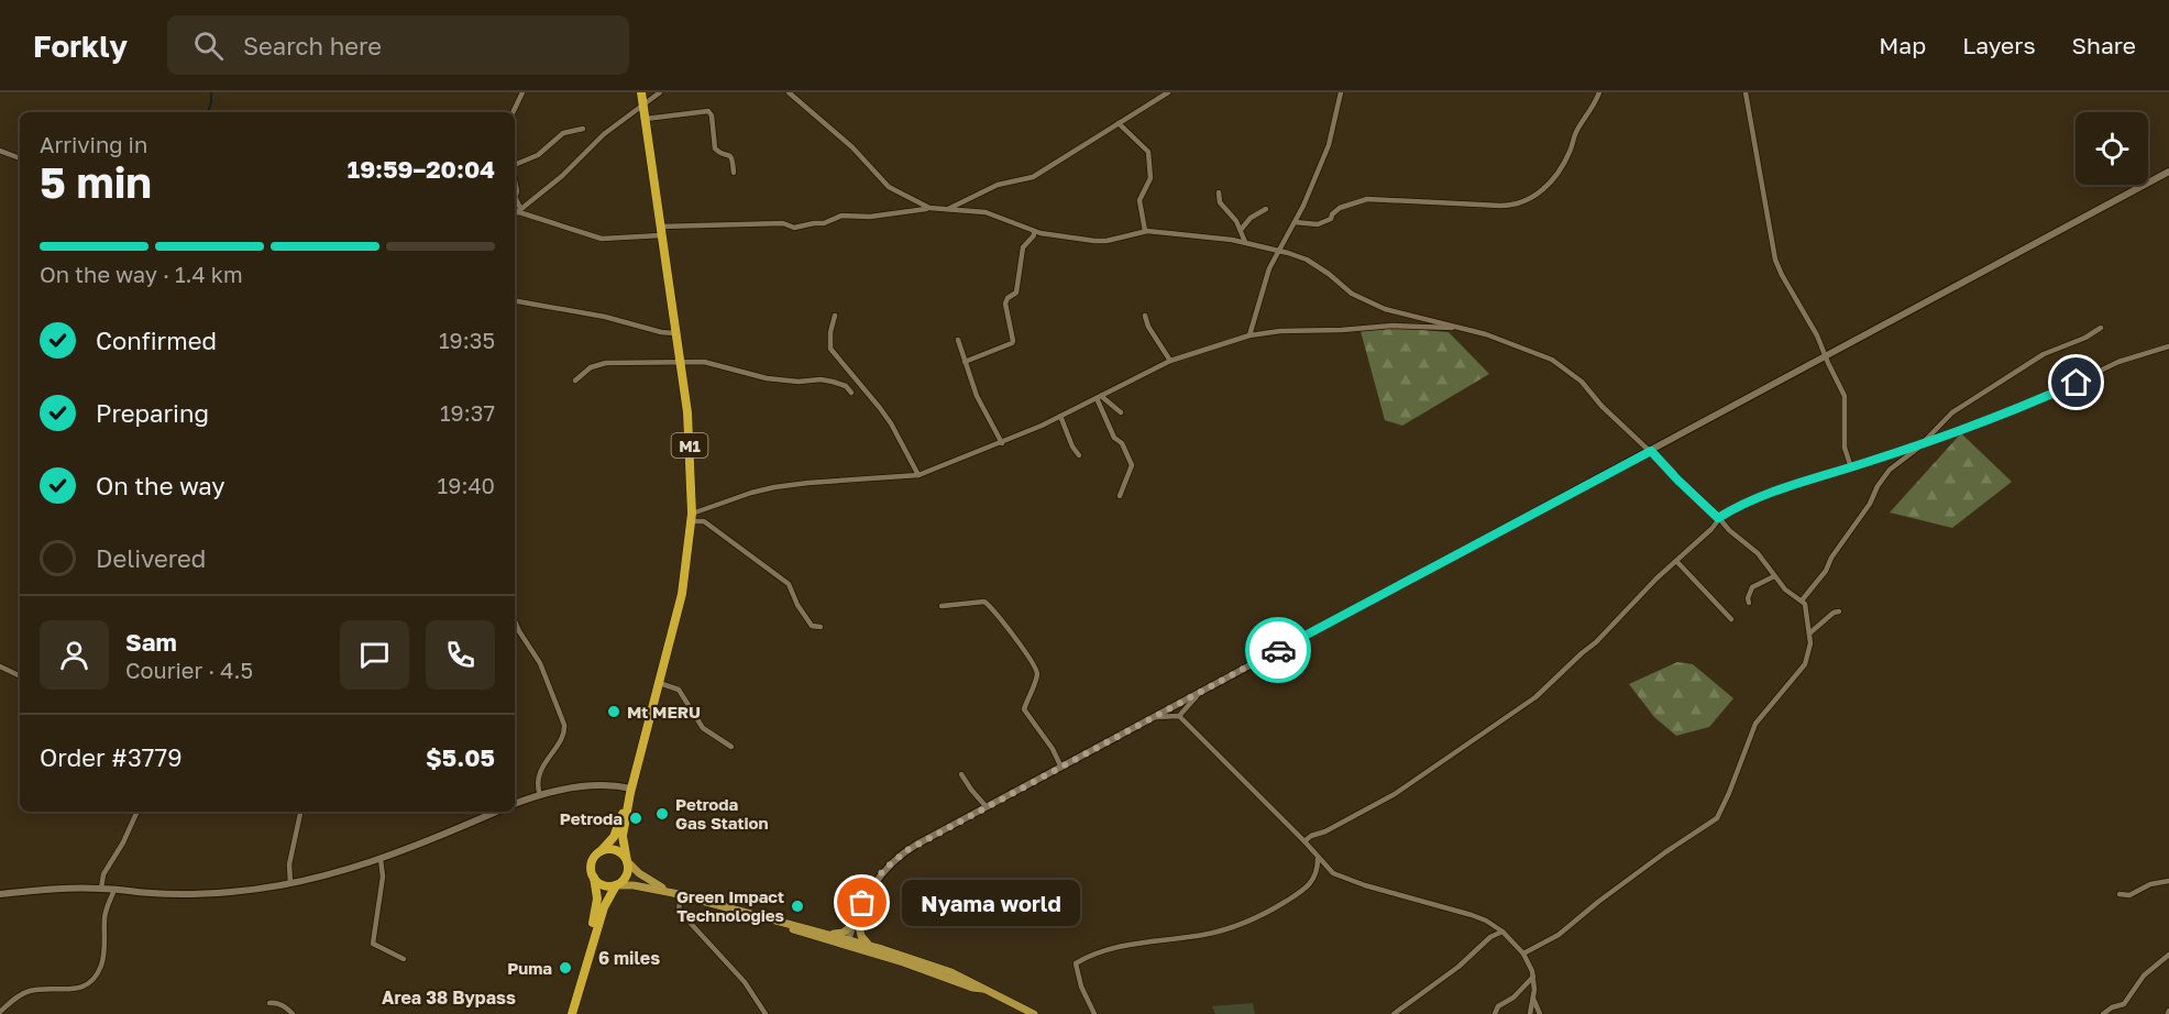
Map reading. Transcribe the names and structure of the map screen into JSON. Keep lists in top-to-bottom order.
{
  "streets": {
    "highway": ["M1"]
  },
  "districts": ["6 miles", "Area 38 Bypass"],
  "places": [
    "Mt MERU",
    "Petroda Gas Station",
    "Petroda",
    "Nyama world",
    "Green Impact Technologies",
    "Puma"
  ],
  "page": {
    "header": "Forkly",
    "search": "Search here",
    "nav": ["Map", "Layers", "Share"],
    "heading": ["5 min", "Arriving in", "19:59–20:04"],
    "panel": [
      "Sam",
      "Courier · 4.5",
      "Order #3779",
      "$5.05"
    ],
    "bar": "On the way · 1.4 km",
    "list": [
      ["Confirmed", "19:35"],
      ["Preparing", "19:37"],
      ["On the way", "19:40"],
      "Delivered"
    ],
    "bubble": "Nyama world"
  }
}
